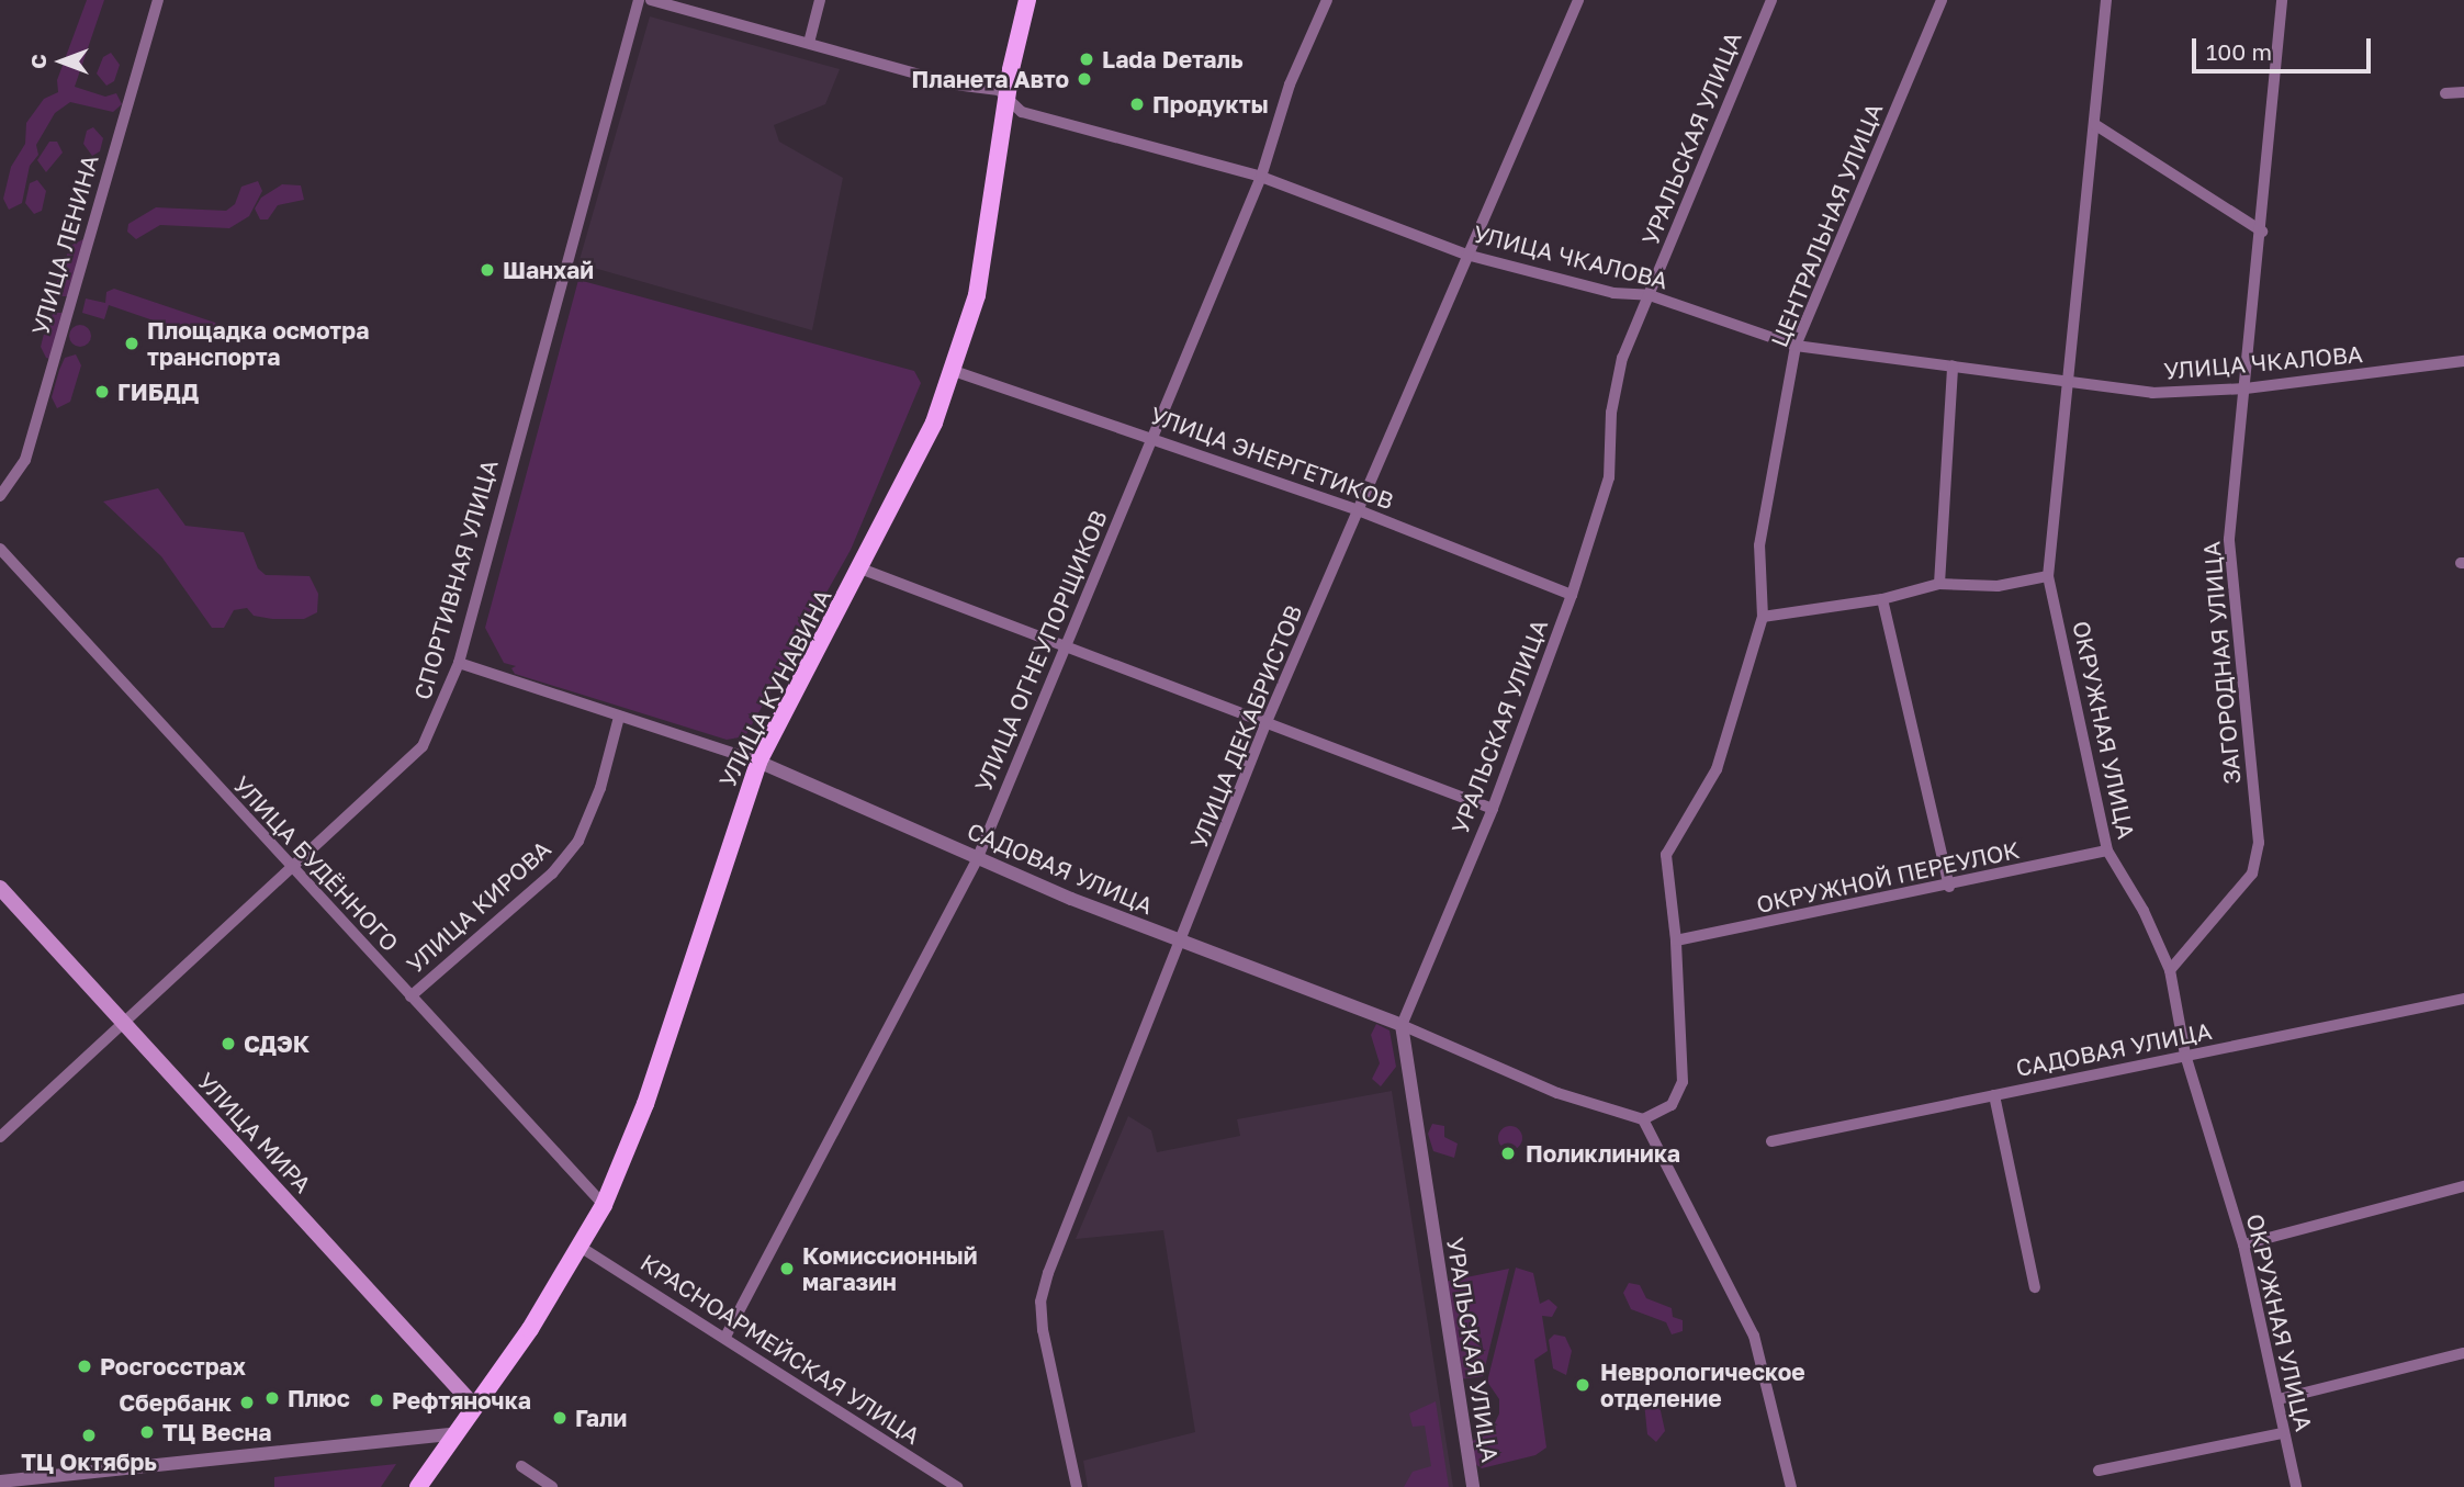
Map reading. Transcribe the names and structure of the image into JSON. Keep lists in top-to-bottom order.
{
  "streets": {
    "main road": ["УЛИЦА КУНАВИНА", "УЛИЦА МИРА"],
    "street": [
      "УРАЛЬСКАЯ УЛИЦА",
      "ЦЕНТРАЛЬНАЯ УЛИЦА",
      "УЛИЦА ЛЕНИНА",
      "УЛИЦА ЧКАЛОВА",
      "УЛИЦА ЭНЕРГЕТИКОВ",
      "СПОРТИВНАЯ УЛИЦА",
      "УЛИЦА ОГНЕУПОРЩИКОВ",
      "ЗАГОРОДНАЯ УЛИЦА",
      "УЛИЦА ДЕКАБРИСТОВ",
      "ОКРУЖНАЯ УЛИЦА",
      "УЛИЦА БУДЁННОГО",
      "САДОВАЯ УЛИЦА",
      "ОКРУЖНОЙ ПЕРЕУЛОК",
      "УЛИЦА КИРОВА",
      "КРАСНОАРМЕЙСКАЯ УЛИЦА"
    ]
  },
  "crossings": [
    ["УРАЛЬСКАЯ УЛИЦА", "УЛИЦА ЧКАЛОВА"],
    ["УРАЛЬСКАЯ УЛИЦА", "УЛИЦА ЭНЕРГЕТИКОВ"],
    ["УРАЛЬСКАЯ УЛИЦА", "САДОВАЯ УЛИЦА"],
    ["ЦЕНТРАЛЬНАЯ УЛИЦА", "УЛИЦА ЧКАЛОВА"],
    ["ЦЕНТРАЛЬНАЯ УЛИЦА", "САДОВАЯ УЛИЦА"],
    ["ЦЕНТРАЛЬНАЯ УЛИЦА", "ОКРУЖНОЙ ПЕРЕУЛОК"],
    ["УЛИЦА ЧКАЛОВА", "УЛИЦА ОГНЕУПОРЩИКОВ"],
    ["УЛИЦА ЧКАЛОВА", "ЗАГОРОДНАЯ УЛИЦА"],
    ["УЛИЦА ЧКАЛОВА", "УЛИЦА КУНАВИНА"],
    ["УЛИЦА ЧКАЛОВА", "УЛИЦА ДЕКАБРИСТОВ"],
    ["УЛИЦА ЧКАЛОВА", "ОКРУЖНАЯ УЛИЦА"],
    ["УЛИЦА ЭНЕРГЕТИКОВ", "УЛИЦА ОГНЕУПОРЩИКОВ"],
    ["УЛИЦА ЭНЕРГЕТИКОВ", "УЛИЦА КУНАВИНА"],
    ["УЛИЦА ЭНЕРГЕТИКОВ", "УЛИЦА ДЕКАБРИСТОВ"],
    ["СПОРТИВНАЯ УЛИЦА", "УЛИЦА БУДЁННОГО"],
    ["СПОРТИВНАЯ УЛИЦА", "САДОВАЯ УЛИЦА"],
    ["СПОРТИВНАЯ УЛИЦА", "УЛИЦА МИРА"],
    ["УЛИЦА ОГНЕУПОРЩИКОВ", "САДОВАЯ УЛИЦА"],
    ["УЛИЦА ОГНЕУПОРЩИКОВ", "КРАСНОАРМЕЙСКАЯ УЛИЦА"],
    ["ЗАГОРОДНАЯ УЛИЦА", "ОКРУЖНАЯ УЛИЦА"],
    ["УЛИЦА КУНАВИНА", "УЛИЦА БУДЁННОГО"],
    ["УЛИЦА КУНАВИНА", "САДОВАЯ УЛИЦА"],
    ["УЛИЦА КУНАВИНА", "УЛИЦА МИРА"],
    ["УЛИЦА КУНАВИНА", "КРАСНОАРМЕЙСКАЯ УЛИЦА"],
    ["УЛИЦА ДЕКАБРИСТОВ", "САДОВАЯ УЛИЦА"],
    ["ОКРУЖНАЯ УЛИЦА", "САДОВАЯ УЛИЦА"],
    ["ОКРУЖНАЯ УЛИЦА", "ОКРУЖНОЙ ПЕРЕУЛОК"],
    ["УЛИЦА БУДЁННОГО", "УЛИЦА КИРОВА"],
    ["САДОВАЯ УЛИЦА", "УЛИЦА КИРОВА"]
  ],
  "places": [
    "Lada Dеталь",
    "Планета Авто",
    "Продукты",
    "Шанхай",
    "Площадка осмотра транспорта",
    "ГИБДД",
    "СДЭК",
    "Поликлиника",
    "Комиссионный магазин",
    "Росгосстрах",
    "Неврологическое отделение",
    "Плюс",
    "Рефтяночка",
    "Сбербанк",
    "Гали",
    "ТЦ Весна",
    "ТЦ Октябрь"
  ],
  "scale_bar": "100 m",
  "north": "left"
}
